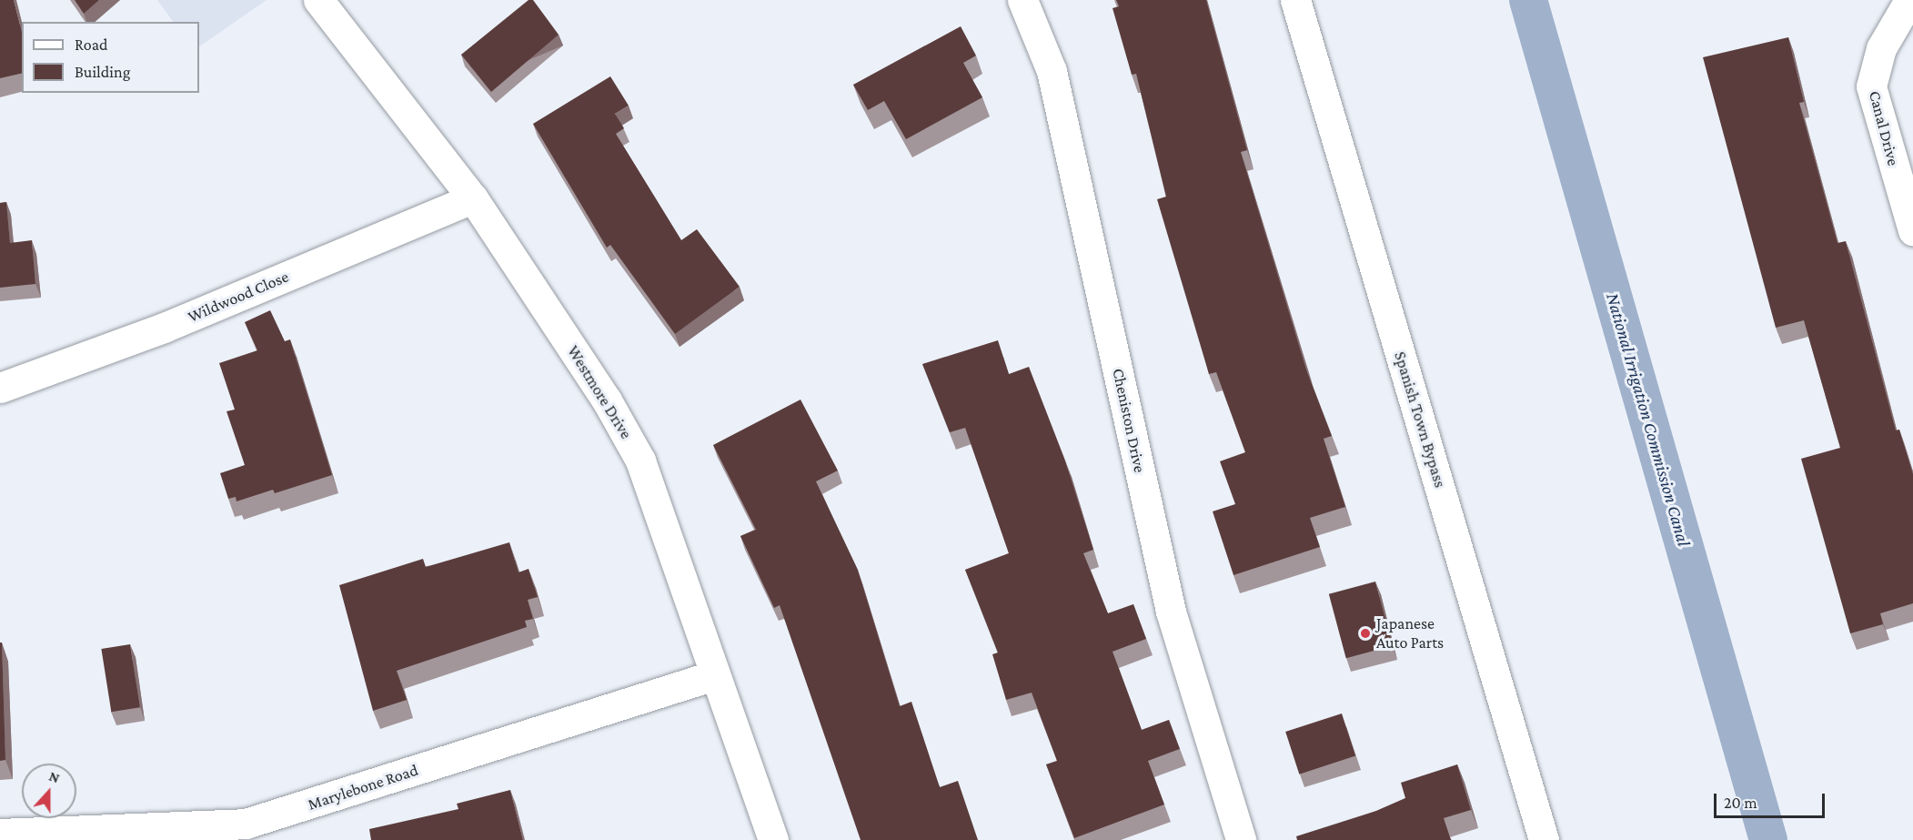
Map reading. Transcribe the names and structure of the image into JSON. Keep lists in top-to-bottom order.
{
  "streets": {
    "street": [
      "Canal Drive",
      "Wildwood Close",
      "Westmore Drive",
      "Spanish Town Bypass",
      "Cheniston Drive",
      "Marylebone Road"
    ]
  },
  "crossings": [
    ["Wildwood Close", "Westmore Drive"],
    ["Westmore Drive", "Marylebone Road"]
  ],
  "water": ["National Irrigation Commission Canal"],
  "places": ["Japanese Auto Parts"],
  "legend": ["Road", "Building"],
  "scale_bar": "20 m",
  "north": "top"
}
